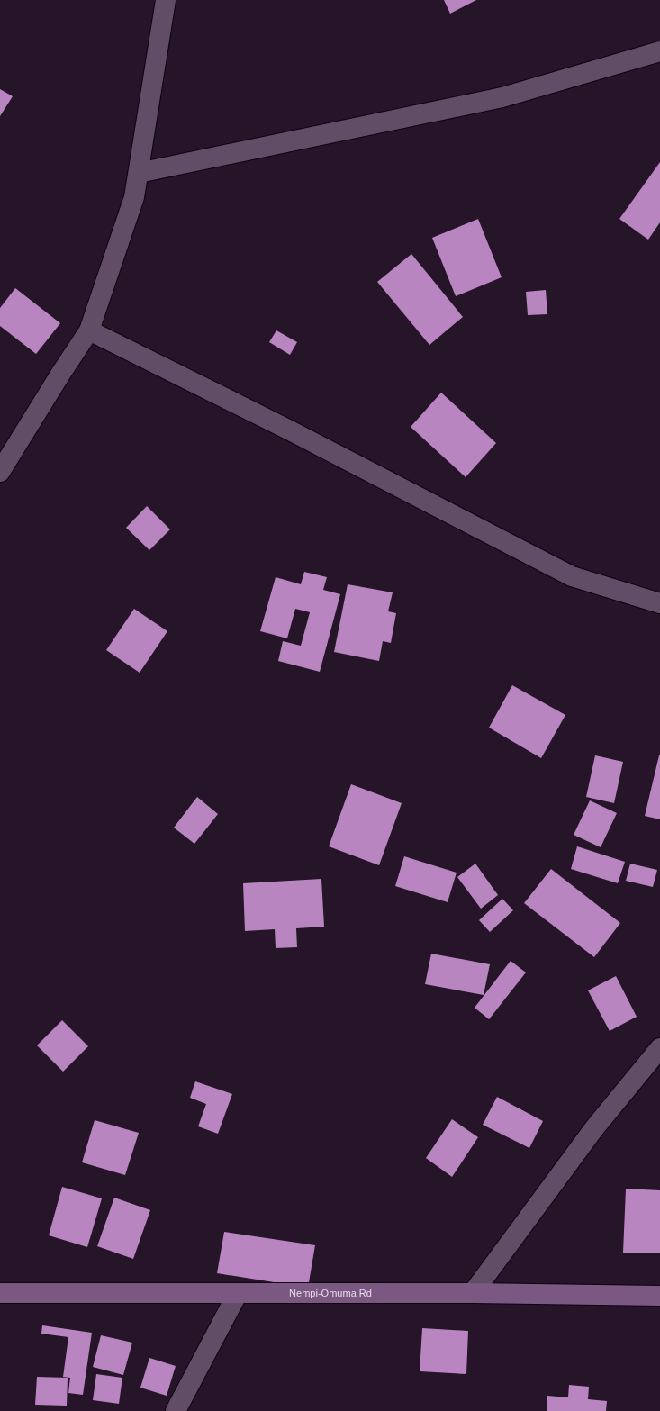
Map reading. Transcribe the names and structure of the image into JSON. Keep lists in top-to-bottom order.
{
  "streets": {
    "street": ["Nempi-Omuma Rd"]
  }
}
